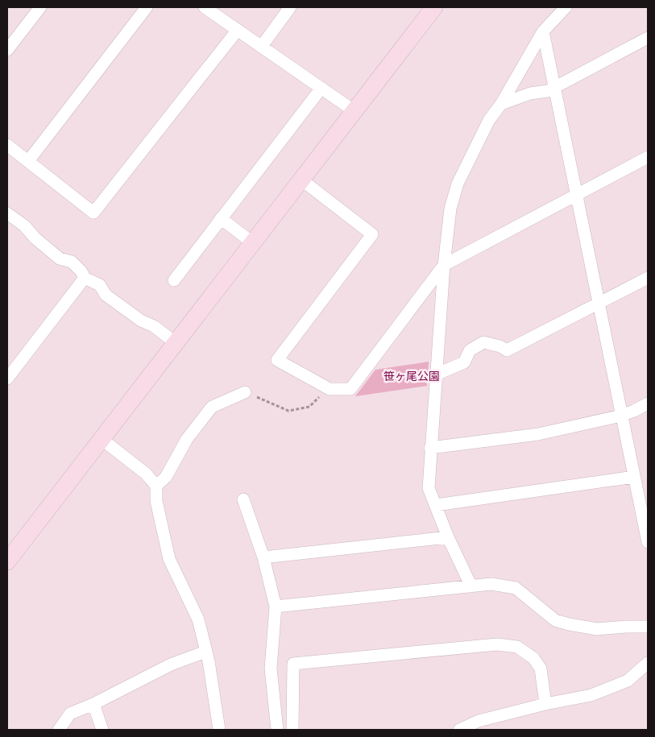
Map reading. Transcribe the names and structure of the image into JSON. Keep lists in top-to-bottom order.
{
  "parks": ["笹ヶ尾公園"]
}
